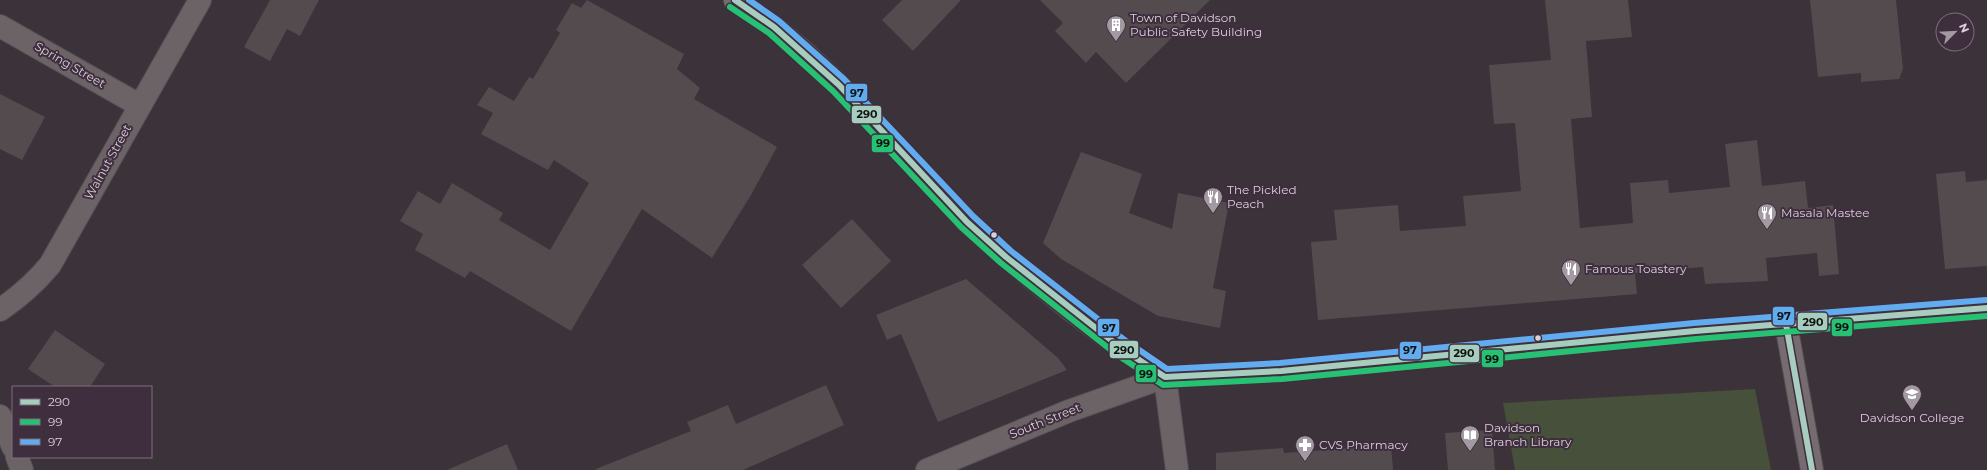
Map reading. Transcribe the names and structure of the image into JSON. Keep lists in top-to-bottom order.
{
  "streets": {
    "street": ["Spring Street", "Walnut Street", "South Street"]
  },
  "crossings": [
    ["Spring Street", "Walnut Street"]
  ],
  "places": {
    "building": ["Town of Davidson Public Safety Building"],
    "restaurant": ["The Pickled Peach", "Masala Mastee", "Famous Toastery"],
    "school or university": ["Davidson College"],
    "library": ["Davidson Branch Library"],
    "pharmacy": ["CVS Pharmacy"]
  },
  "lines": ["transit line 290", "transit line 97", "transit line 99"],
  "legend": ["290", "99", "97"],
  "north": "top right"
}
